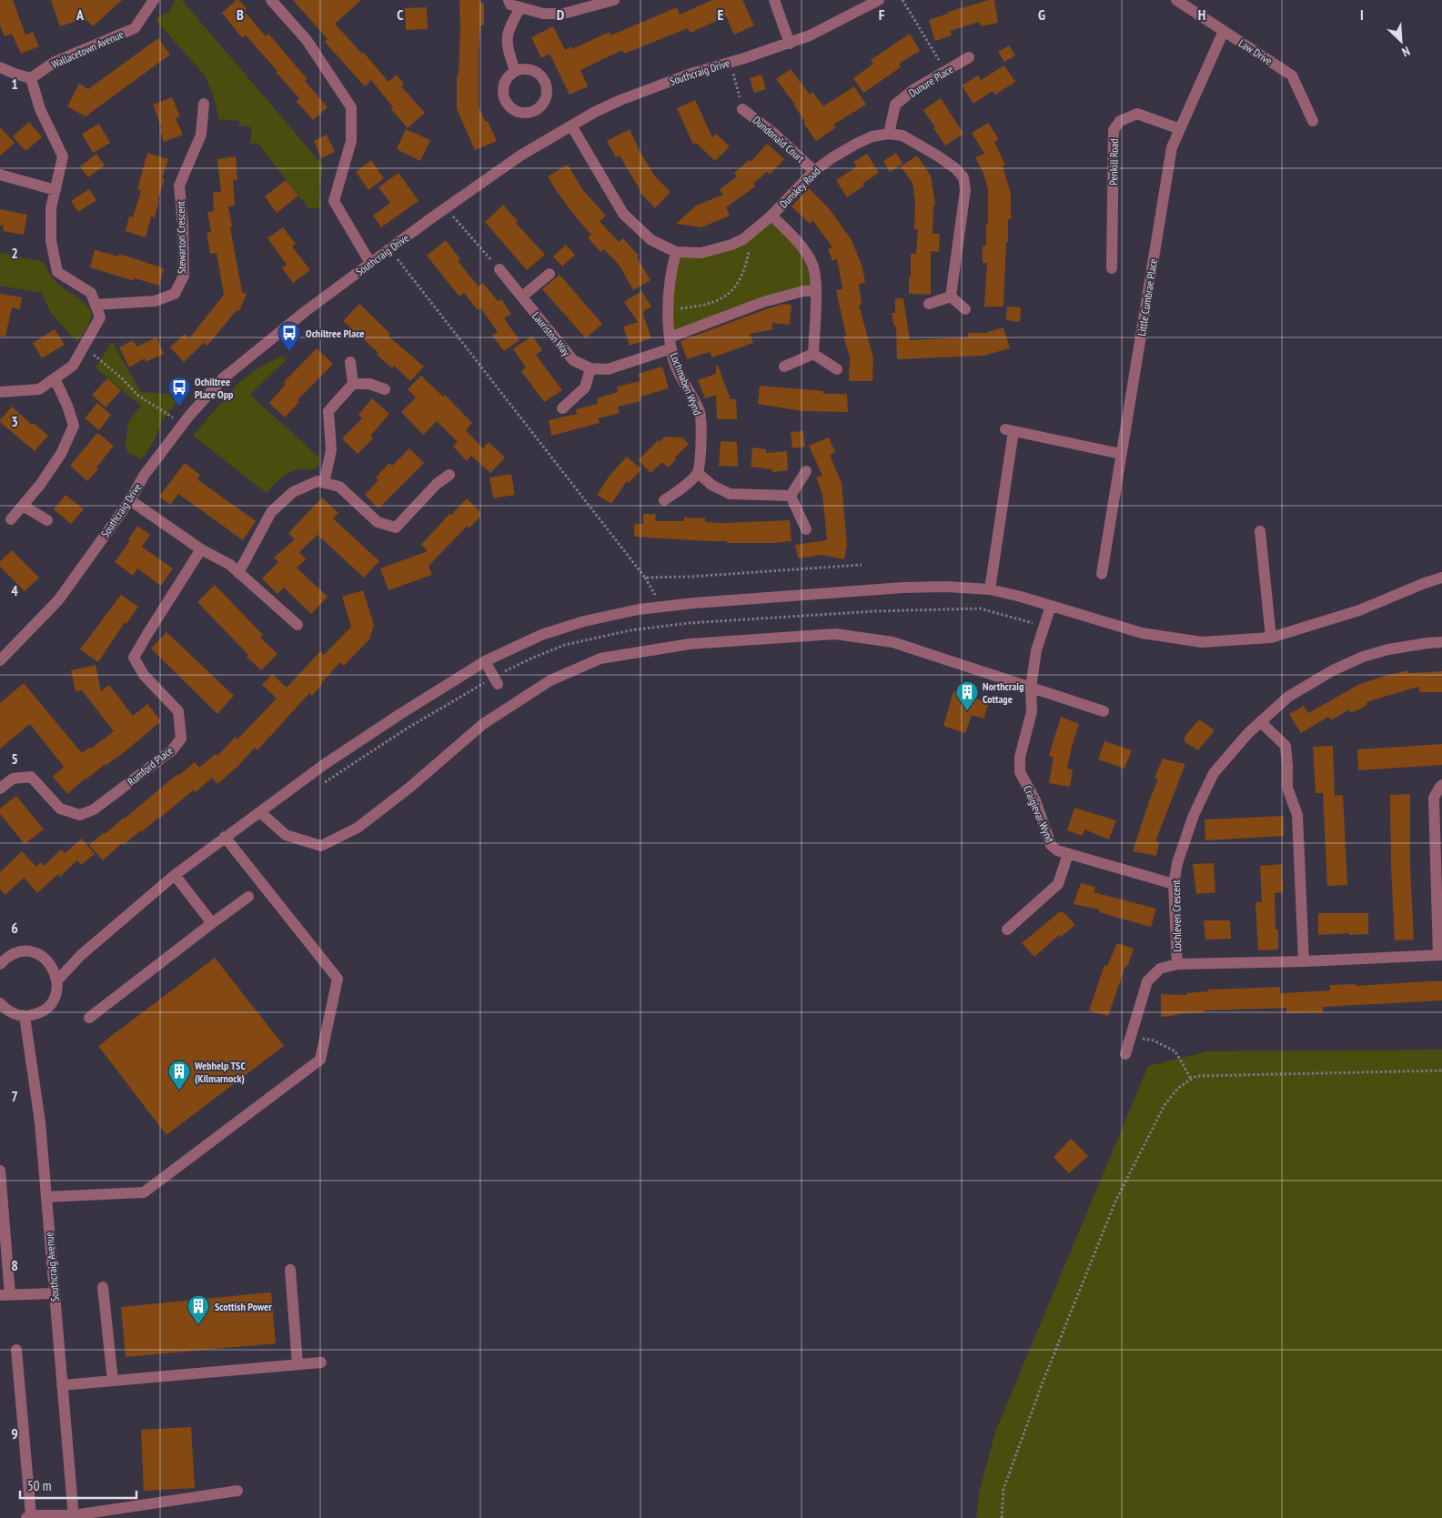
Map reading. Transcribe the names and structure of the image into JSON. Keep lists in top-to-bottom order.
{
  "streets": {
    "street": [
      "Wallacetown Avenue",
      "Law Drive",
      "Southcraig Drive",
      "Dunure Place",
      "Dundonald Court",
      "Penkill Road",
      "Dunskey Road",
      "Stewarton Crescent",
      "Little Cumbrae Place",
      "Lauriston Way",
      "Lochmaben Wynd",
      "Rumford Place",
      "Craigievar Wynd",
      "Lochleven Crescent",
      "Southcraig Avenue"
    ]
  },
  "crossings": [
    ["Law Drive", "Little Cumbrae Place"],
    ["Southcraig Drive", "Dunskey Road"],
    ["Dunure Place", "Dunskey Road"],
    ["Dundonald Court", "Dunskey Road"],
    ["Penkill Road", "Little Cumbrae Place"],
    ["Dunskey Road", "Lochmaben Wynd"],
    ["Craigievar Wynd", "Lochleven Crescent"]
  ],
  "places": {
    "bus stop": ["Ochiltree Place", "Ochiltree Place Opp"],
    "building": ["Northcraig Cottage", "Webhelp TSC (Kilmarnock)", "Scottish Power"]
  },
  "scale_bar": "50 m",
  "north": "bottom right",
  "grid": {
    "columns": [
      "A",
      "B",
      "C",
      "D",
      "E",
      "F",
      "G",
      "H",
      "I"
    ],
    "rows": [
      "1",
      "2",
      "3",
      "4",
      "5",
      "6",
      "7",
      "8",
      "9"
    ]
  }
}
